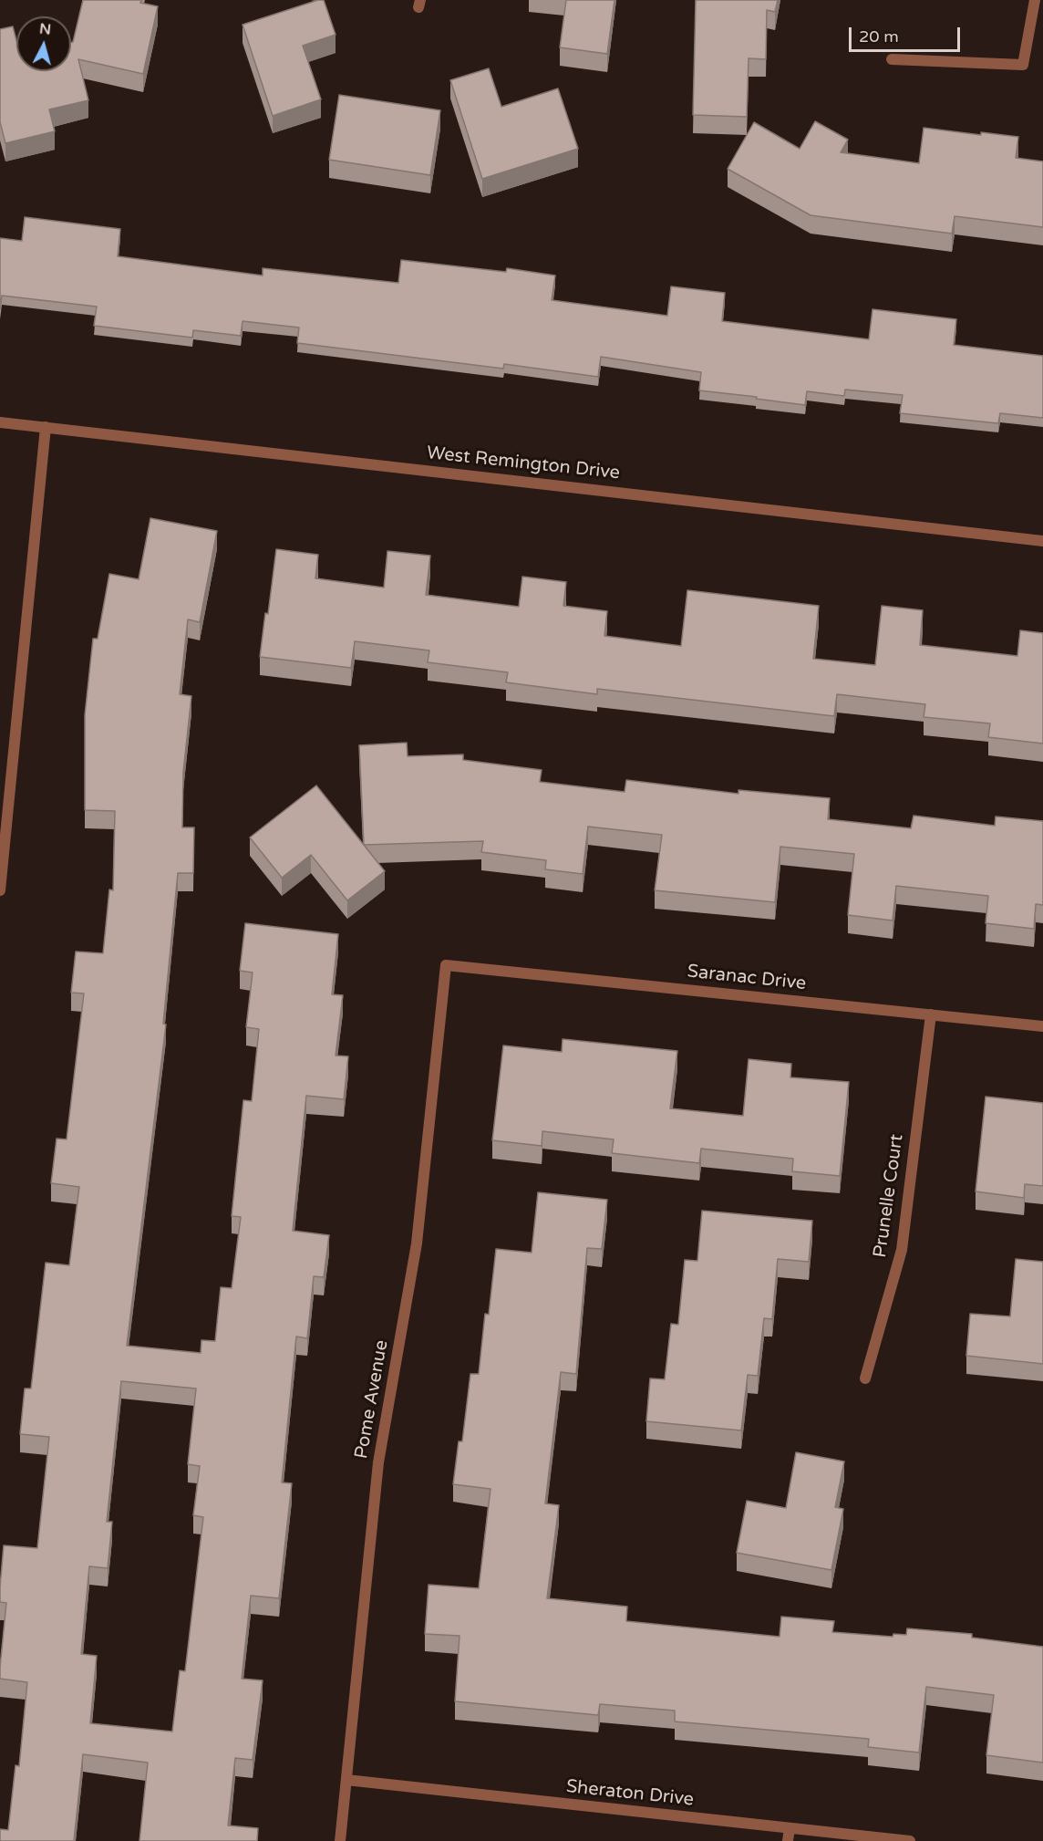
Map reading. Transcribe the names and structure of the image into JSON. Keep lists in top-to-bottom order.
{
  "streets": {
    "street": [
      "West Remington Drive",
      "Saranac Drive",
      "Prunelle Court",
      "Pome Avenue",
      "Sheraton Drive"
    ]
  },
  "crossings": [
    ["Saranac Drive", "Prunelle Court"],
    ["Saranac Drive", "Pome Avenue"],
    ["Pome Avenue", "Sheraton Drive"]
  ],
  "scale_bar": "20 m",
  "north": "top"
}
